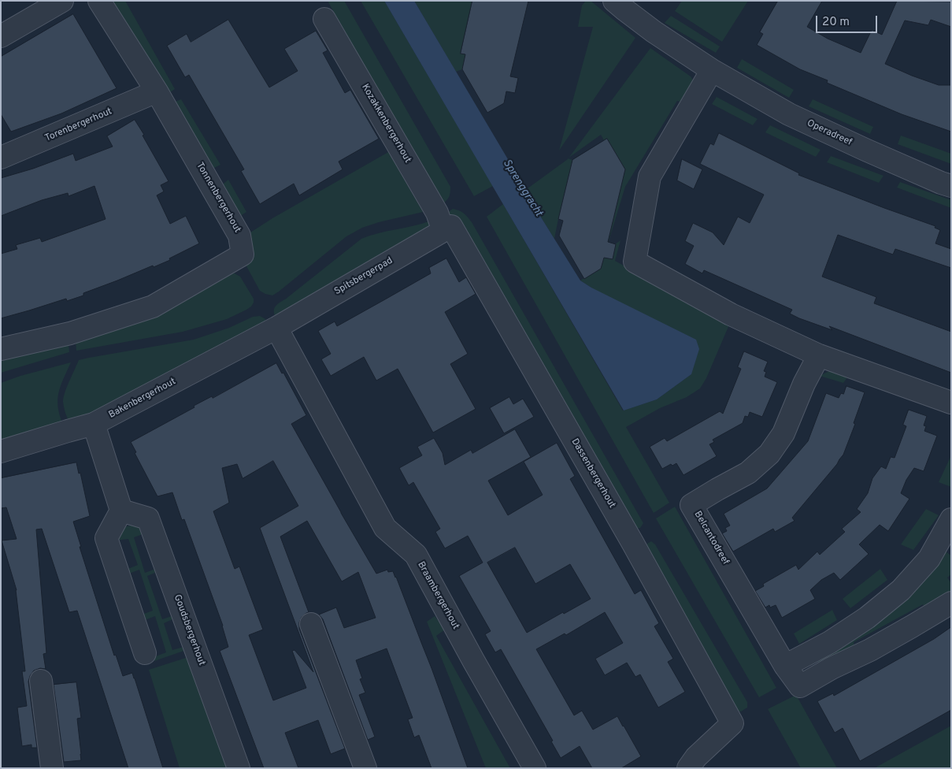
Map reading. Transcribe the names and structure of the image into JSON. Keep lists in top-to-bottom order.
{
  "streets": {
    "street": [
      "Kozakkenbergerhout",
      "Torenbergerhout",
      "Operadreef",
      "Tonnenbergerhout",
      "Spitsbergerpad",
      "Bakenbergerhout",
      "Dassenbergerhout",
      "Belcantodreef",
      "Braambergerhout",
      "Goudsbergerhout"
    ]
  },
  "crossings": [
    ["Kozakkenbergerhout", "Spitsbergerpad"],
    ["Kozakkenbergerhout", "Dassenbergerhout"],
    ["Torenbergerhout", "Tonnenbergerhout"],
    ["Spitsbergerpad", "Bakenbergerhout"],
    ["Spitsbergerpad", "Dassenbergerhout"],
    ["Spitsbergerpad", "Braambergerhout"],
    ["Bakenbergerhout", "Braambergerhout"]
  ],
  "water": ["Sprenggracht"],
  "scale_bar": "20 m"
}
